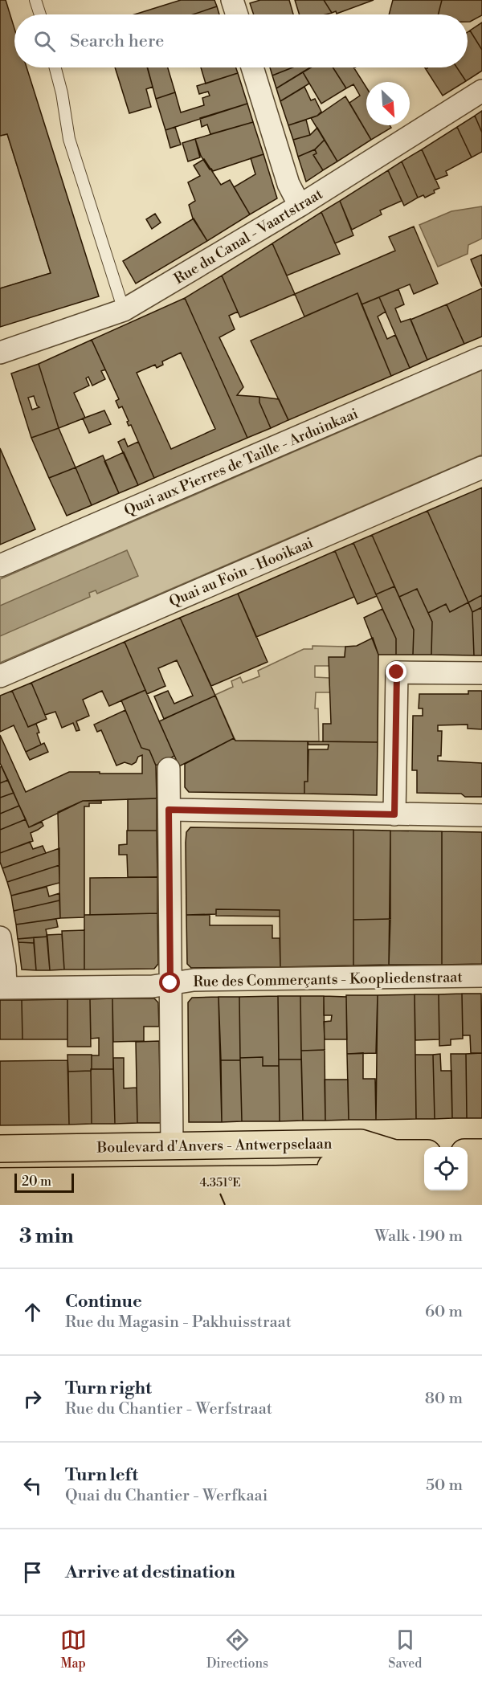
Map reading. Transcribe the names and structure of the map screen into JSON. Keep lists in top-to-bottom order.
{
  "streets": {
    "main road": ["Boulevard d'Anvers - Antwerpselaan"],
    "street": [
      "Rue du Canal - Vaartstraat",
      "Quai aux Pierres de Taille - Arduinkaai",
      "Quai au Foin - Hooikaai",
      "Rue des Commerçants - Koopliedenstraat"
    ]
  },
  "scale_bar": "20 m",
  "north": "bottom right",
  "page": {
    "search": "Search here",
    "scale": "20 m",
    "heading": ["3 min", "Walk · 190 m"],
    "list": [
      ["Continue", "Rue du Magasin - Pakhuisstraat", "60 m"],
      ["Turn right", "Rue du Chantier - Werfstraat", "80 m"],
      ["Turn left", "Quai du Chantier - Werfkaai", "50 m"],
      "Arrive at destination"
    ],
    "nav": ["Map", "Directions", "Saved"]
  },
  "coordinates": ["4.351°E"]
}
